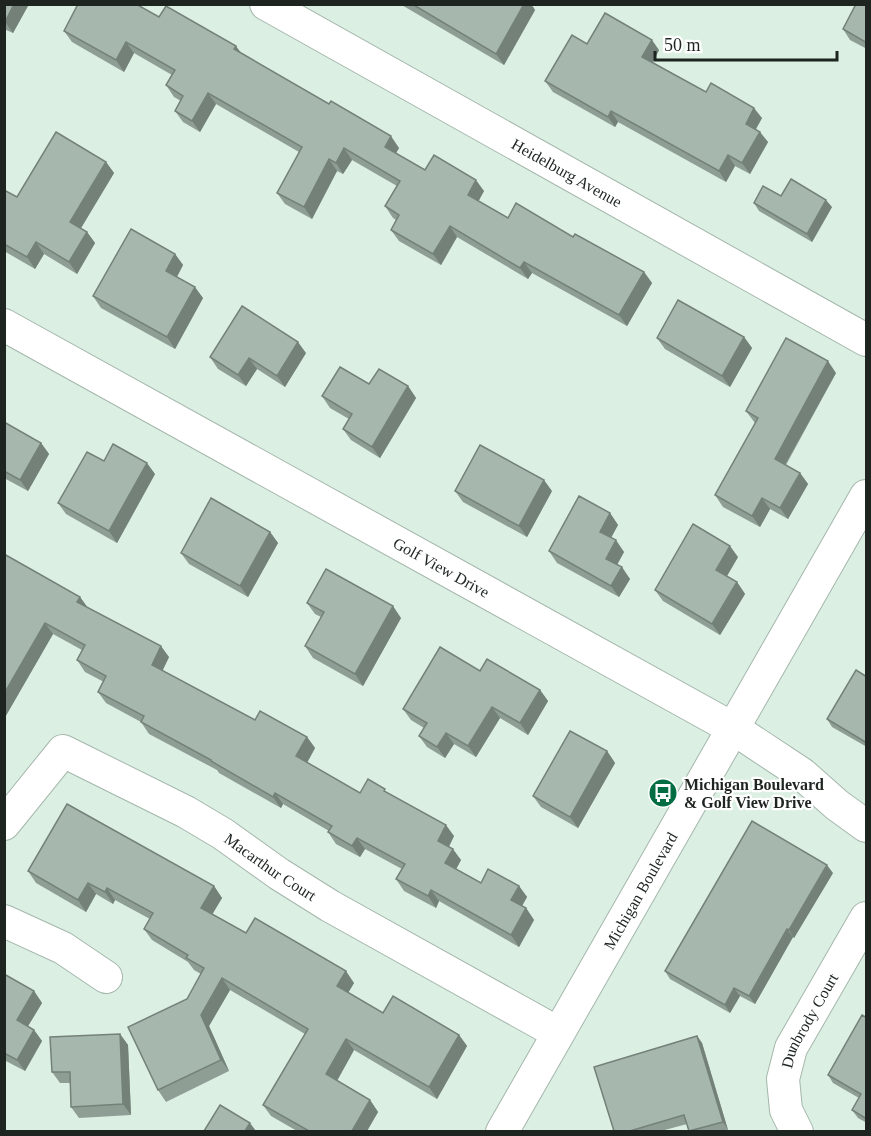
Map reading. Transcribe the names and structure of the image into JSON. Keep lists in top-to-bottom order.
{
  "streets": {
    "street": [
      "Heidelburg Avenue",
      "Golf View Drive",
      "Macarthur Court",
      "Michigan Boulevard",
      "Dunbrody Court"
    ]
  },
  "crossings": [
    ["Golf View Drive", "Michigan Boulevard"],
    ["Macarthur Court", "Michigan Boulevard"]
  ],
  "places": {
    "bus stop": ["Michigan Boulevard & Golf View Drive"]
  },
  "scale_bar": "50 m"
}
